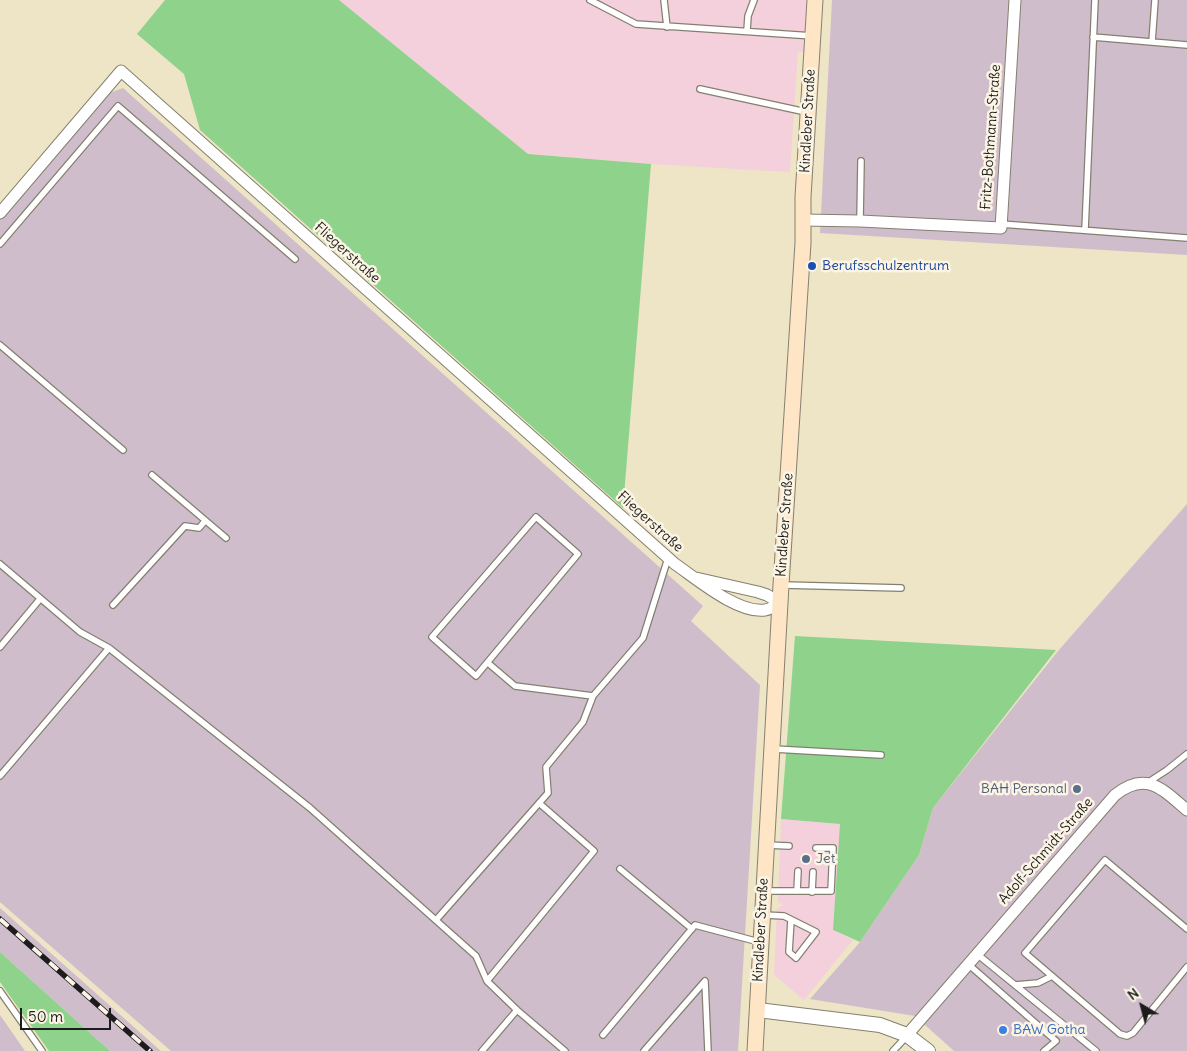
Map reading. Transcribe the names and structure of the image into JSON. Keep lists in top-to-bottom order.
{
  "streets": {
    "main road": ["Kindleber Straße"],
    "street": ["Fritz-Bothmann-Straße", "Fliegerstraße", "Adolf-Schmidt-Straße"]
  },
  "crossings": [
    ["Kindleber Straße", "Fritz-Bothmann-Straße"],
    ["Kindleber Straße", "Fliegerstraße"]
  ],
  "places": [
    "Berufsschulzentrum",
    "BAH Personal",
    "Jet",
    "BAW Gotha"
  ],
  "scale_bar": "50 m",
  "north": "top left"
}
